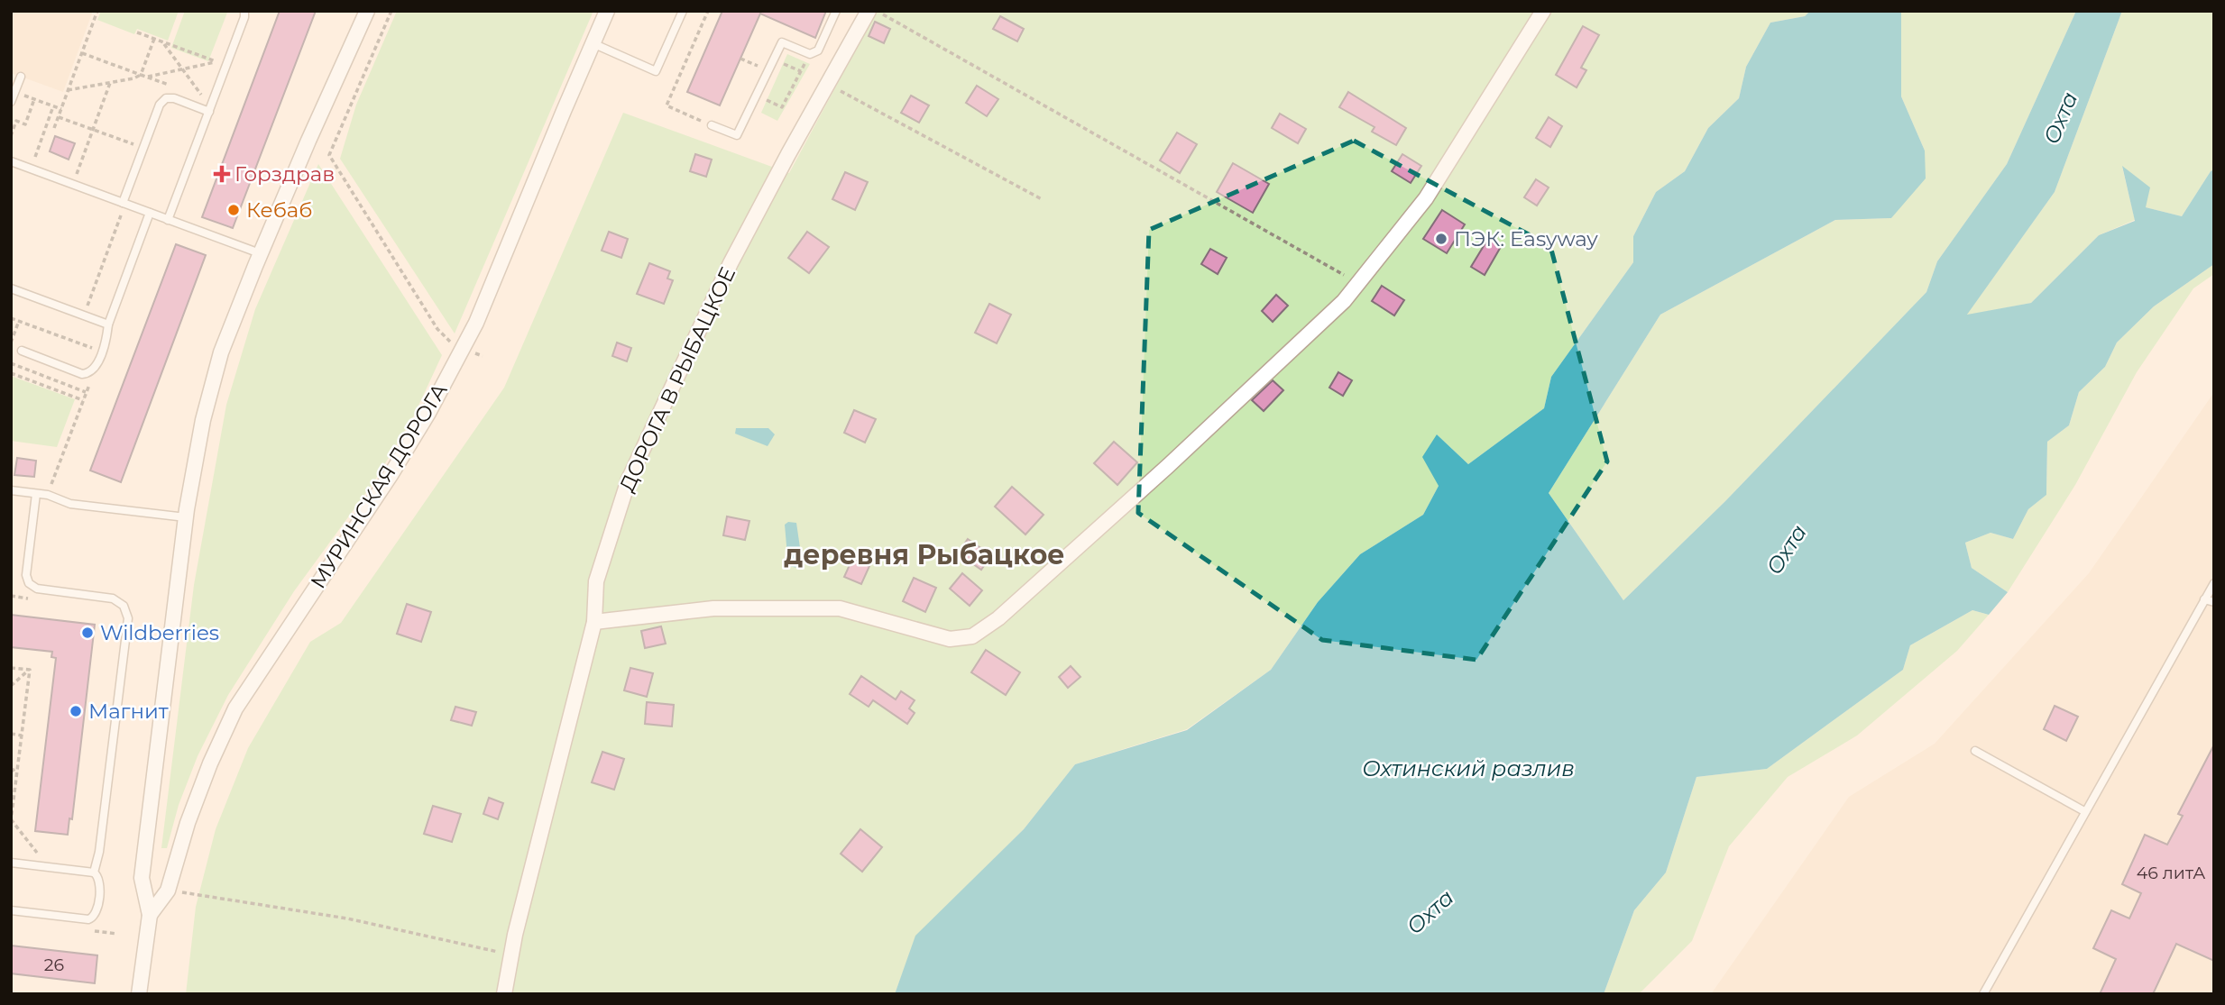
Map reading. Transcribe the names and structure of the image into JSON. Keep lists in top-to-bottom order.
{
  "streets": {
    "street": ["ДОРОГА В РЫБАЦКОЕ", "МУРИНСКАЯ ДОРОГА"]
  },
  "districts": ["деревня Рыбацкое"],
  "water": ["Охта", "Охтинский разлив"],
  "places": {
    "health": ["Горздрав"],
    "other": [
      "Кебаб",
      "ПЭК: Easyway",
      "Wildberries",
      "Магнит"
    ]
  },
  "house_numbers": ["46 литА", "26"]
}
